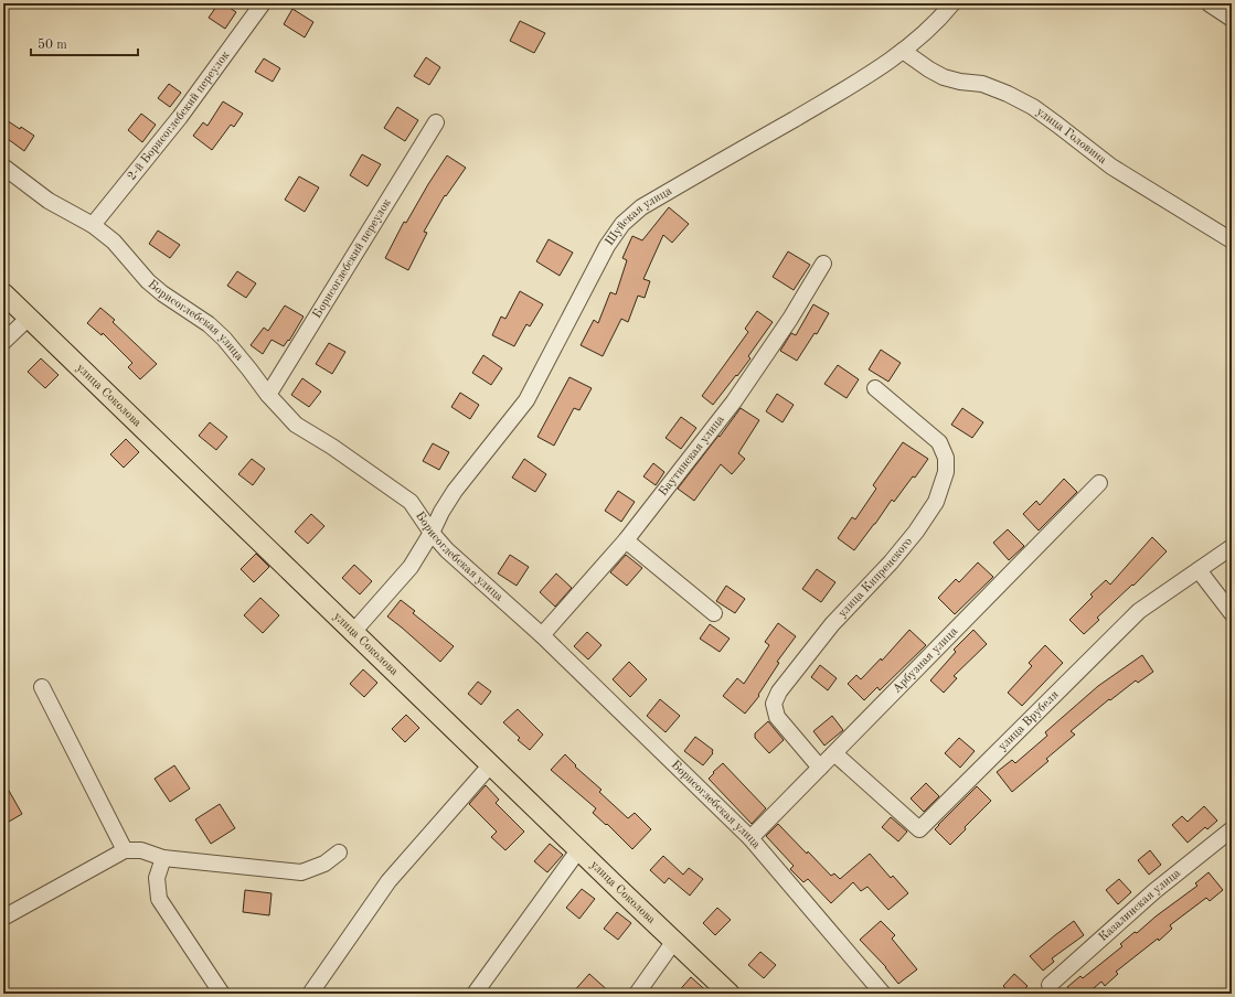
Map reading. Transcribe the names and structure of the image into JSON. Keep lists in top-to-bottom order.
{
  "streets": {
    "main road": ["улица Соколова"],
    "street": [
      "2-й Борисоглебский переулок",
      "улица Головина",
      "Шуйская улица",
      "Борисоглебский переулок",
      "Борисоглебская улица",
      "Баутинская улица",
      "улица Кипренского",
      "Арбузная улица",
      "улица Врубеля",
      "Казалинская улица"
    ]
  },
  "crossings": [
    ["2-й Борисоглебский переулок", "Борисоглебская улица"],
    ["улица Головина", "Шуйская улица"],
    ["Шуйская улица", "Борисоглебская улица"],
    ["Шуйская улица", "улица Соколова"],
    ["Борисоглебский переулок", "Борисоглебская улица"],
    ["Борисоглебская улица", "Баутинская улица"],
    ["Борисоглебская улица", "Арбузная улица"],
    ["улица Кипренского", "Арбузная улица"],
    ["Арбузная улица", "улица Врубеля"]
  ],
  "scale_bar": "50 m"
}
